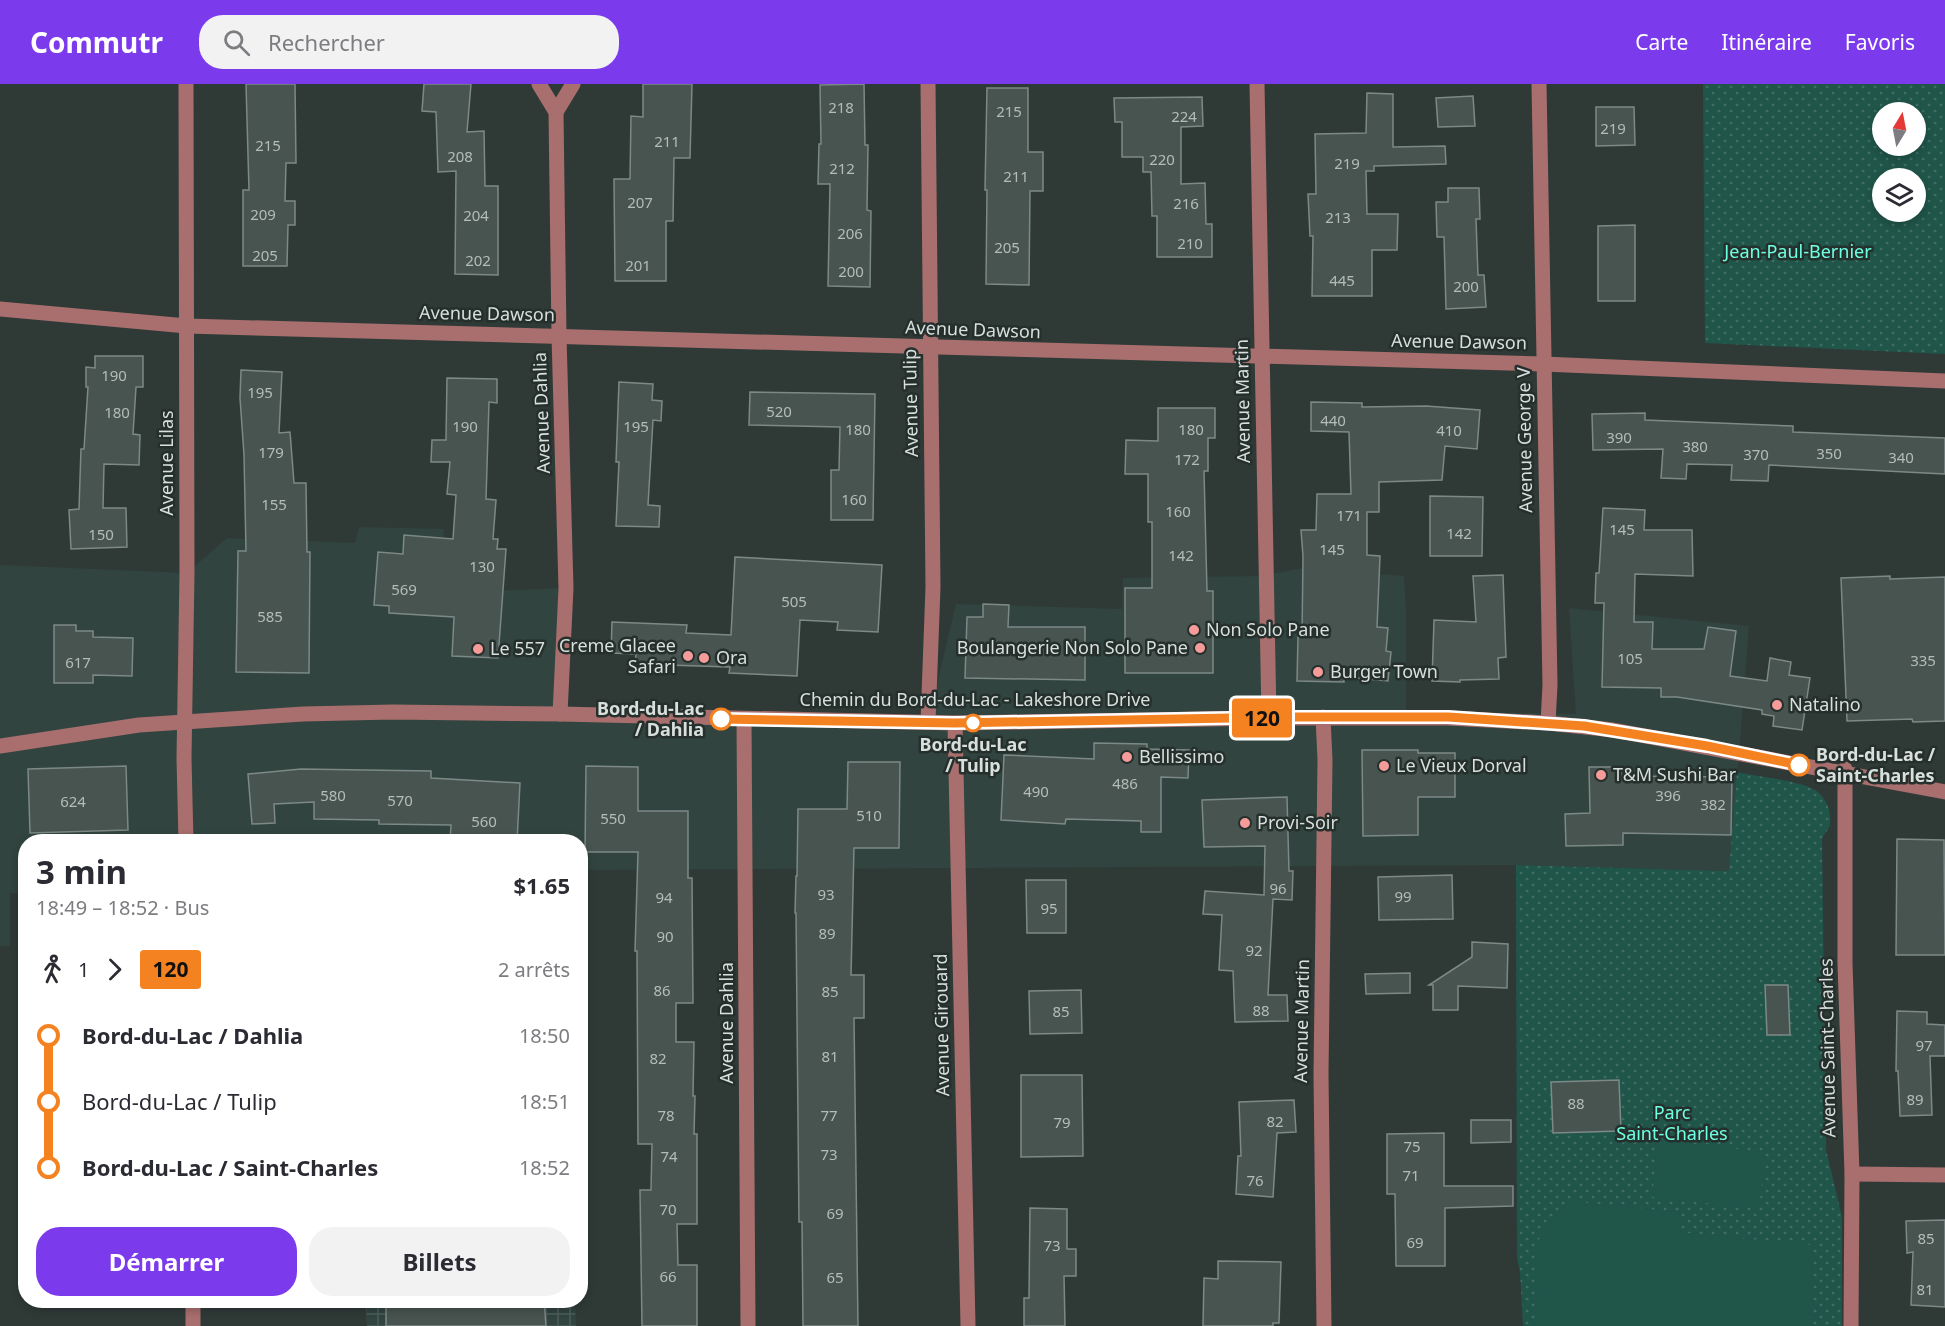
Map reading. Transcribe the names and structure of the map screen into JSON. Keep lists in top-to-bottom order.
{
  "streets": {
    "street": [
      "Avenue Dawson",
      "Avenue Martin",
      "Avenue Tulip",
      "Avenue Dahlia",
      "Avenue George V",
      "Avenue Lilas",
      "Chemin du Bord-du-Lac - Lakeshore Drive",
      "Avenue Girouard",
      "Avenue Saint-Charles"
    ]
  },
  "crossings": [
    ["Avenue Dawson", "Avenue Martin"],
    ["Avenue Dawson", "Avenue Tulip"],
    ["Avenue Dawson", "Avenue Dahlia"],
    ["Avenue Dawson", "Avenue George V"],
    ["Avenue Dawson", "Avenue Lilas"],
    ["Avenue Martin", "Chemin du Bord-du-Lac - Lakeshore Drive"],
    ["Avenue Tulip", "Chemin du Bord-du-Lac - Lakeshore Drive"],
    ["Avenue Dahlia", "Chemin du Bord-du-Lac - Lakeshore Drive"],
    ["Avenue George V", "Chemin du Bord-du-Lac - Lakeshore Drive"],
    ["Avenue Lilas", "Chemin du Bord-du-Lac - Lakeshore Drive"],
    ["Chemin du Bord-du-Lac - Lakeshore Drive", "Avenue Girouard"],
    ["Chemin du Bord-du-Lac - Lakeshore Drive", "Avenue Saint-Charles"]
  ],
  "parks": ["Jean-Paul-Bernier", "Parc Saint-Charles"],
  "places": [
    "Non Solo Pane",
    "Boulangerie Non Solo Pane",
    "Le 557",
    "Creme Glacee Safari",
    "Ora",
    "Burger Town",
    "Natalino",
    "Bord-du-Lac / Dahlia",
    "Bord-du-Lac / Tulip",
    "Bellissimo",
    "Bord-du-Lac / Saint-Charles",
    "Le Vieux Dorval",
    "T&M Sushi Bar",
    "Provi-Soir"
  ],
  "lines": ["bus line 120"],
  "house_numbers": [
    "218",
    "215",
    "224",
    "219",
    "211",
    "215",
    "208",
    "220",
    "219",
    "212",
    "211",
    "207",
    "216",
    "209",
    "204",
    "213",
    "206",
    "210",
    "205",
    "205",
    "202",
    "201",
    "200",
    "445",
    "200",
    "190",
    "195",
    "520",
    "180",
    "440",
    "190",
    "195",
    "180",
    "180",
    "410",
    "390",
    "380",
    "179",
    "350",
    "370",
    "340",
    "172",
    "160",
    "155",
    "160",
    "171",
    "145",
    "142",
    "150",
    "145",
    "142",
    "130",
    "569",
    "505",
    "585",
    "105",
    "335",
    "617",
    "486",
    "490",
    "580",
    "396",
    "570",
    "624",
    "382",
    "510",
    "550",
    "560",
    "96",
    "93",
    "99",
    "94",
    "95",
    "89",
    "90",
    "92",
    "86",
    "85",
    "88",
    "85",
    "97",
    "81",
    "82",
    "89",
    "88",
    "78",
    "77",
    "82",
    "79",
    "75",
    "73",
    "74",
    "71",
    "76",
    "70",
    "69",
    "85",
    "69",
    "73",
    "66",
    "65",
    "81"
  ],
  "north": "top",
  "page": {
    "header": "Commutr",
    "search": "Rechercher",
    "nav": ["Carte", "Itinéraire", "Favoris"],
    "on_map": "120",
    "heading": ["3 min", "18:49 – 18:52 · Bus", "$1.65"],
    "legs": ["1", "120", "2 arrêts"],
    "list": [
      {
        "name": "Bord-du-Lac / Dahlia",
        "value": "18:50"
      },
      {
        "name": "Bord-du-Lac / Tulip",
        "value": "18:51"
      },
      {
        "name": "Bord-du-Lac / Saint-Charles",
        "value": "18:52"
      }
    ],
    "buttons": ["Démarrer", "Billets"]
  }
}
